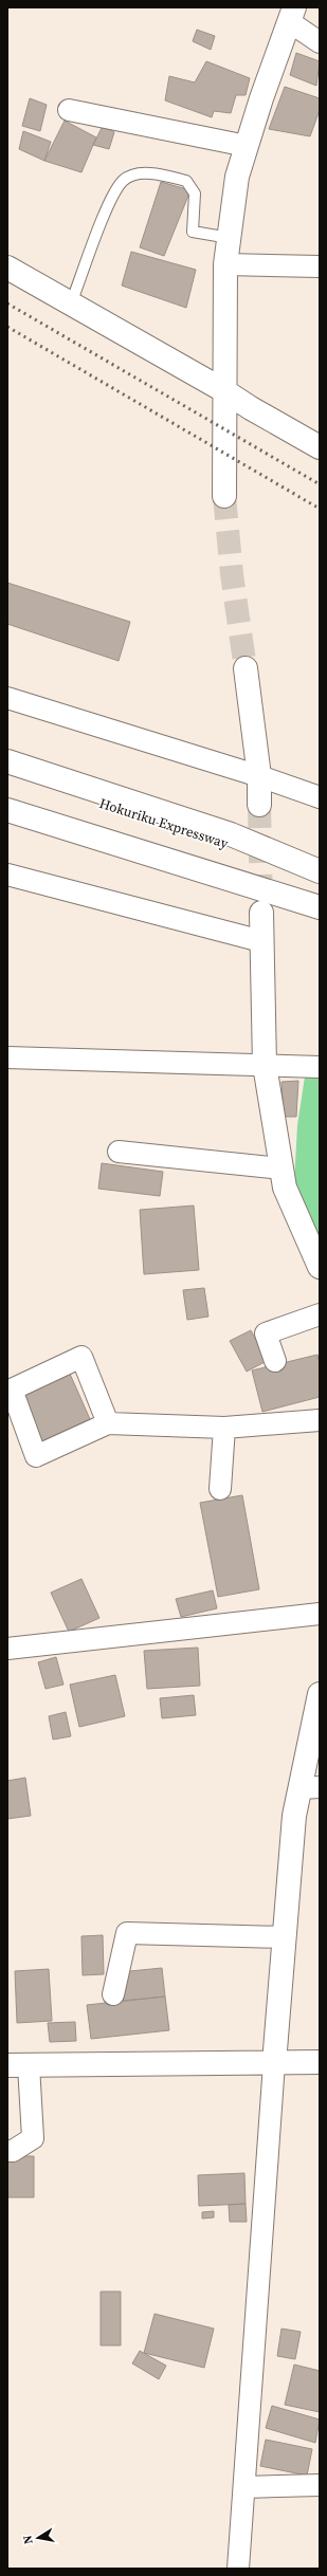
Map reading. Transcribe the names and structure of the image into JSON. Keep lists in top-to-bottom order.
{
  "streets": {
    "main road": ["Hokuriku Expressway"]
  },
  "north": "left"
}
